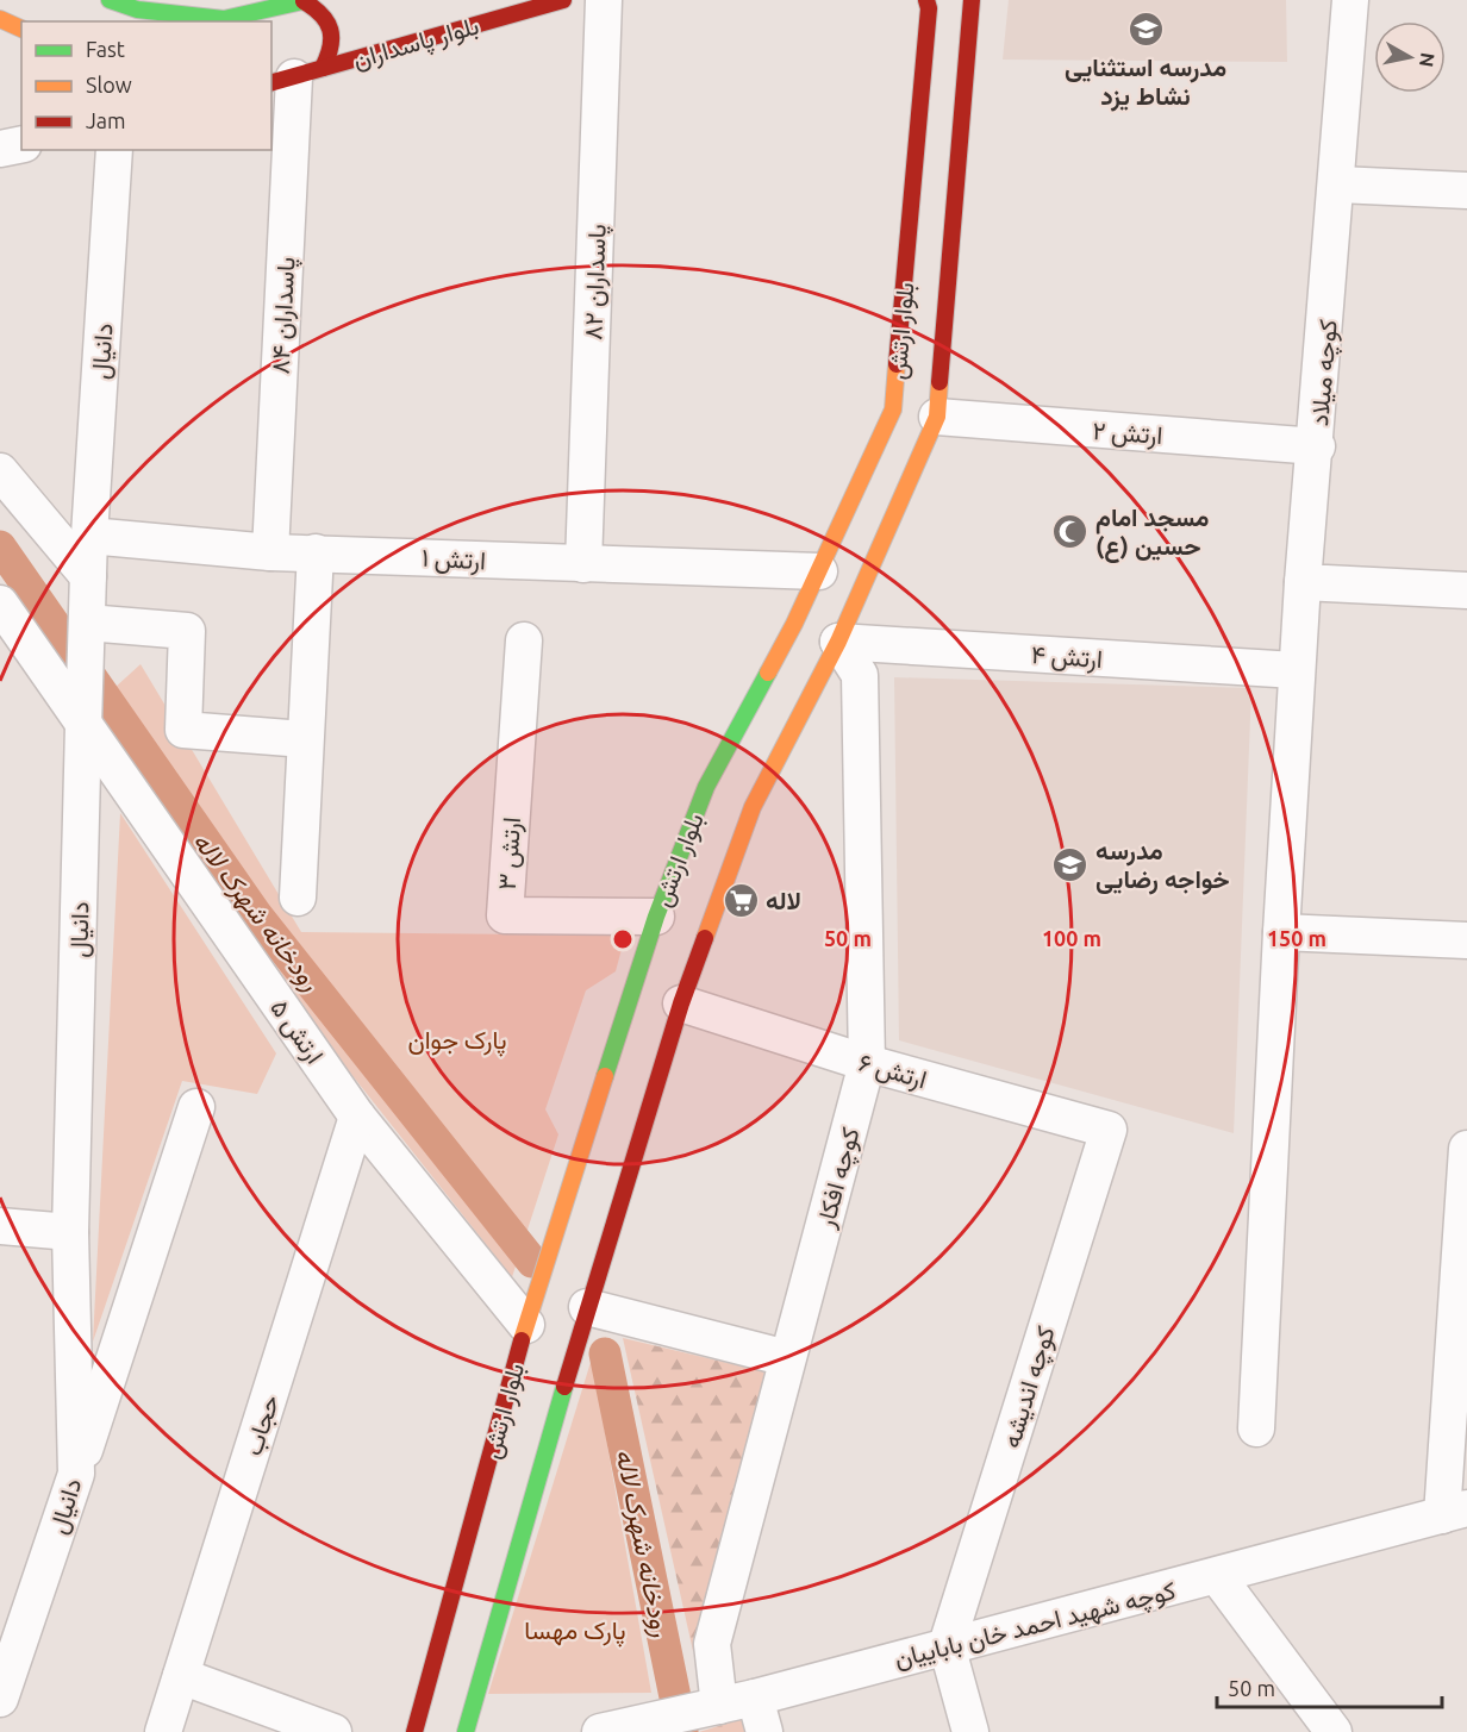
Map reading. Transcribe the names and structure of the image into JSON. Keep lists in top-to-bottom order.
{
  "streets": {
    "street": [
      "بلوار پاسداران",
      "پاسداران ۸۲",
      "پاسداران ۸۴",
      "بلوار ارتش",
      "دانیال",
      "کوچه میلاد",
      "ارتش ۲",
      "ارتش ۱",
      "ارتش ۴",
      "ارتش ۳",
      "ارتش ۵",
      "ارتش ۶",
      "کوچه افکار",
      "کوچه اندیشه",
      "حجاب",
      "کوچه شهید احمد خان باباییان"
    ]
  },
  "crossings": [
    ["بلوار پاسداران", "پاسداران ۸۴"],
    ["پاسداران ۸۲", "ارتش ۱"],
    ["پاسداران ۸۴", "ارتش ۱"],
    ["بلوار ارتش", "ارتش ۲"],
    ["بلوار ارتش", "ارتش ۱"],
    ["بلوار ارتش", "ارتش ۴"],
    ["بلوار ارتش", "ارتش ۳"],
    ["بلوار ارتش", "ارتش ۵"],
    ["بلوار ارتش", "ارتش ۶"],
    ["بلوار ارتش", "کوچه افکار"],
    ["دانیال", "ارتش ۱"],
    ["دانیال", "ارتش ۵"],
    ["کوچه میلاد", "ارتش ۲"],
    ["کوچه میلاد", "ارتش ۴"],
    ["ارتش ۴", "کوچه افکار"],
    ["ارتش ۵", "حجاب"],
    ["ارتش ۶", "کوچه افکار"],
    ["ارتش ۶", "کوچه اندیشه"],
    ["کوچه افکار", "کوچه شهید احمد خان باباییان"],
    ["کوچه اندیشه", "کوچه شهید احمد خان باباییان"]
  ],
  "water": ["رودخانه شهرک لاله"],
  "parks": ["پارک جوان", "پارک مهسا"],
  "places": {
    "school or university": ["مدرسه استثنایی نشاط یزد", "مدرسه خواجه رضایی"],
    "mosque": ["مسجد امام حسین (ع)"],
    "supermarket": ["لاله"]
  },
  "legend": ["Fast", "Slow", "Jam"],
  "scale_bar": "50 m",
  "north": "right",
  "rings": ["50 m", "100 m", "150 m"]
}
